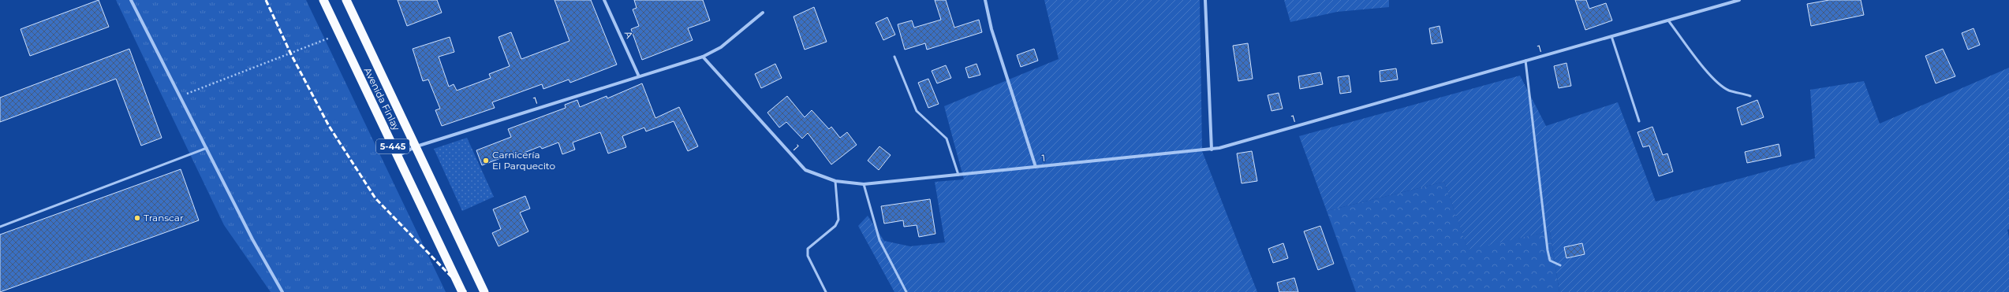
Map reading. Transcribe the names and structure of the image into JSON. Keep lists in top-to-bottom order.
{
  "streets": {
    "highway": ["Avenida Finlay", "5-445"],
    "street": ["A", "1"]
  },
  "crossings": [
    ["A", "1"],
    ["1", "Avenida Finlay"]
  ],
  "places": ["Carnicería El Parquecito", "Transcar"]
}
